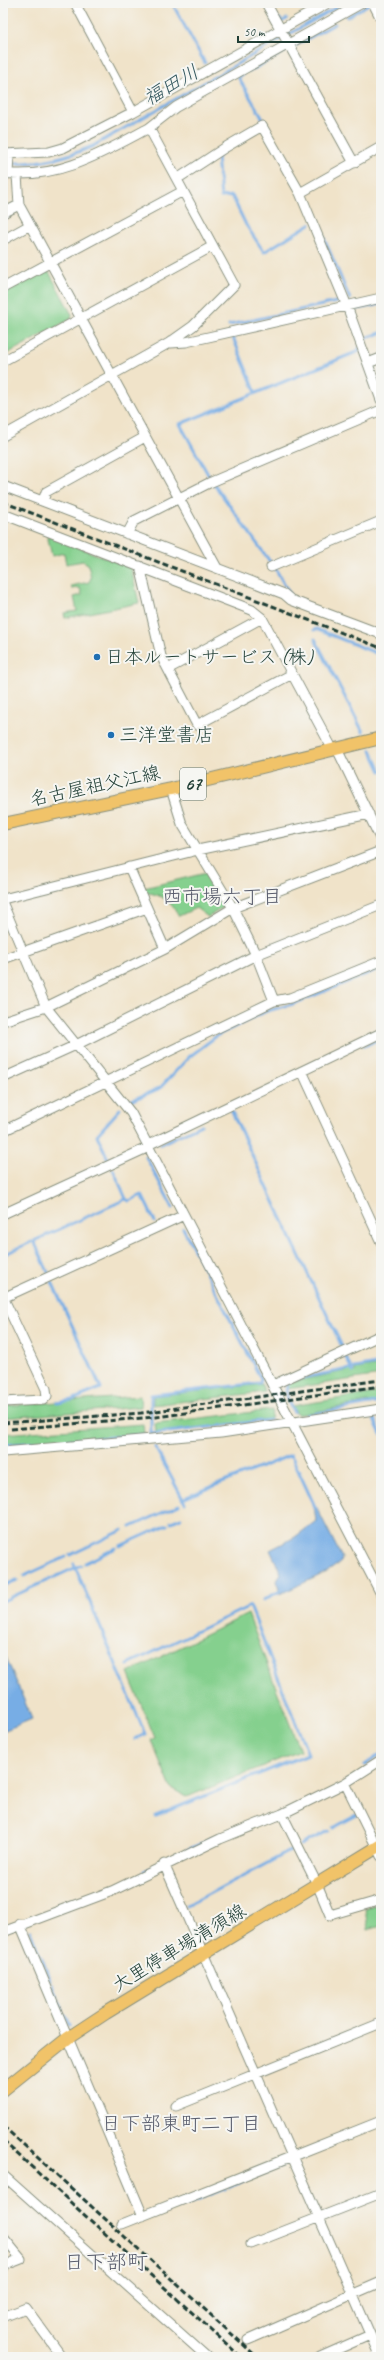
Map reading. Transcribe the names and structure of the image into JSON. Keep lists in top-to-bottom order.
{
  "streets": {
    "main road": ["67", "名古屋祖父江線", "大里停車場清須線"]
  },
  "districts": ["西市場六丁目", "日下部東町二丁目", "日下部町"],
  "water": ["福田川"],
  "places": ["日本ルートサービス (株)", "三洋堂書店"],
  "scale_bar": "50 m"
}
